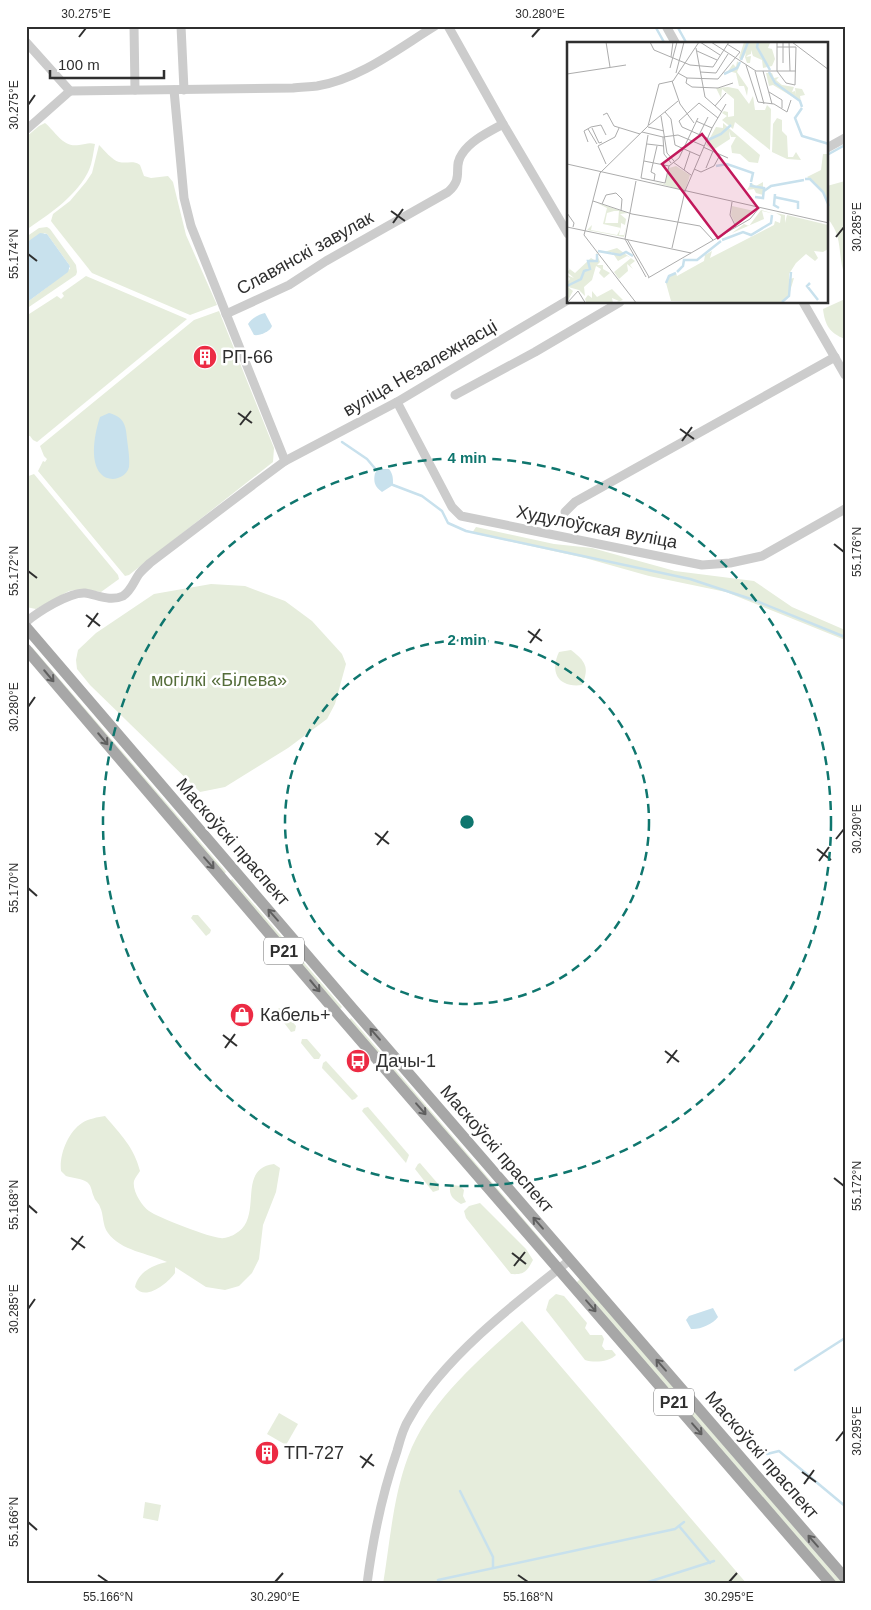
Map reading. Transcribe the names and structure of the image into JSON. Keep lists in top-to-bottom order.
{
  "streets": {
    "main road": ["Маскоўскі праспект", "Р21"],
    "street": ["Славянскі завулак", "вуліца Незалежнасці", "Худулоўская вуліца"]
  },
  "crossings": [
    ["вуліца Незалежнасці", "Худулоўская вуліца"]
  ],
  "parks": ["могілкі «Білева»"],
  "places": {
    "building": ["РП-66", "ТП-727"],
    "shop": ["Кабель+"],
    "bus stop": ["Дачы-1"]
  },
  "scale_bar": "100 m",
  "coordinates": [
    "30.275°E",
    "30.280°E",
    "30.285°E",
    "55.174°N",
    "55.176°N",
    "55.172°N",
    "30.290°E",
    "55.170°N",
    "55.168°N",
    "30.295°E",
    "55.166°N"
  ],
  "rings": ["4 min", "2 min"]
}
